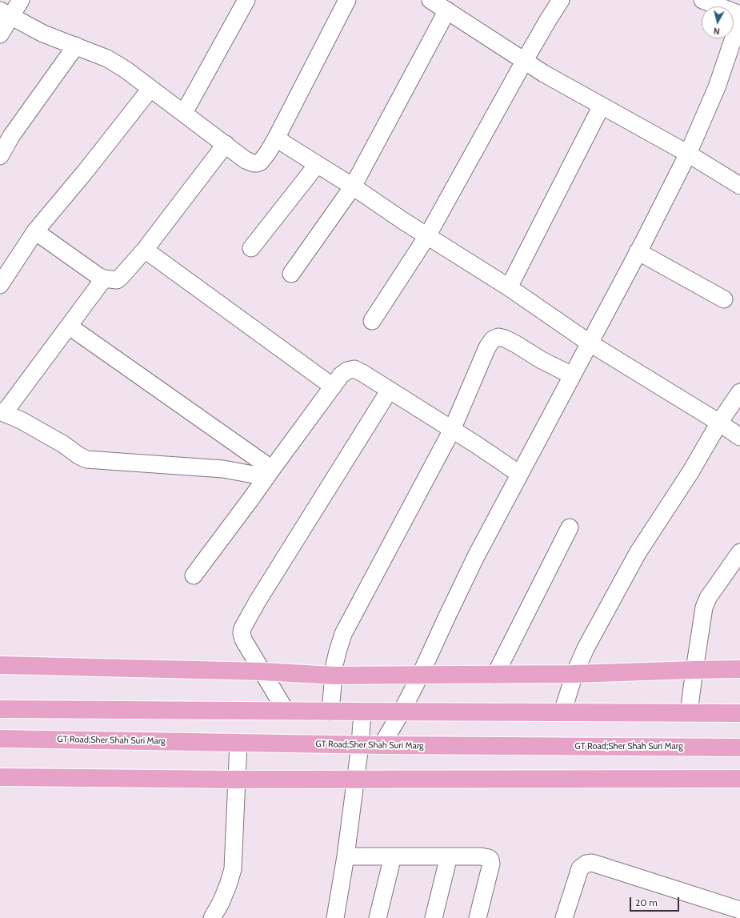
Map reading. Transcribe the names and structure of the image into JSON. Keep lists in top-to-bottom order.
{
  "streets": {
    "main road": ["GT Road;Sher Shah Suri Marg"]
  },
  "scale_bar": "20 m",
  "north": "bottom"
}
